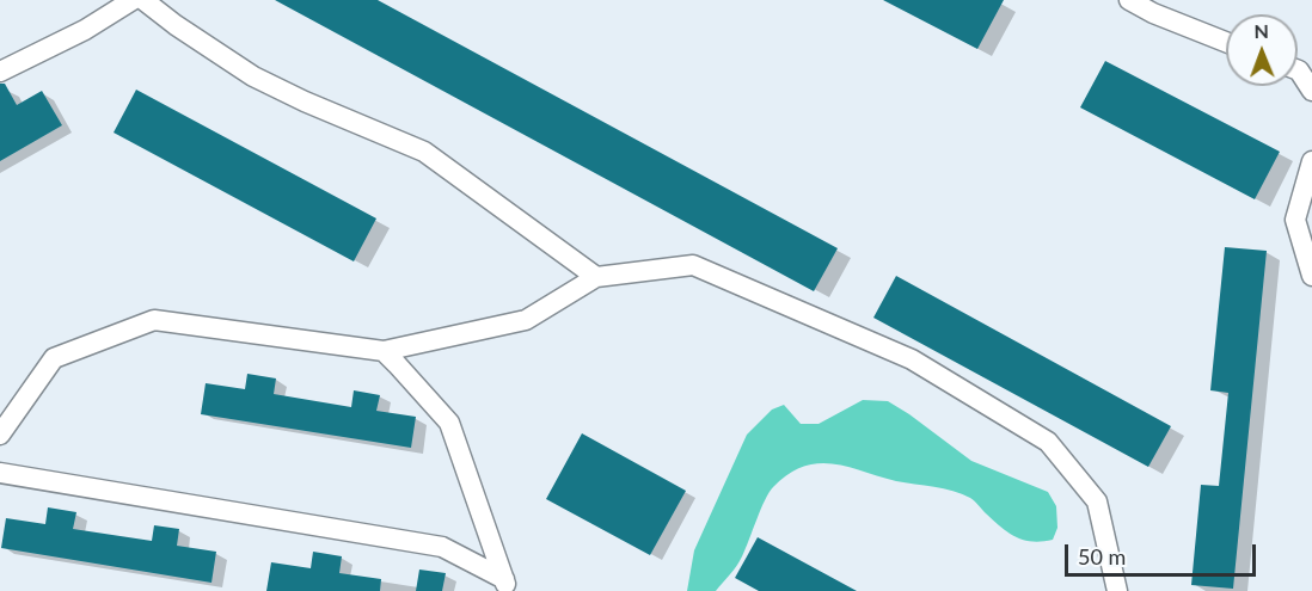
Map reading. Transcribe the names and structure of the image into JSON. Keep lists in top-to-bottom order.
{
  "scale_bar": "50 m",
  "north": "top"
}
